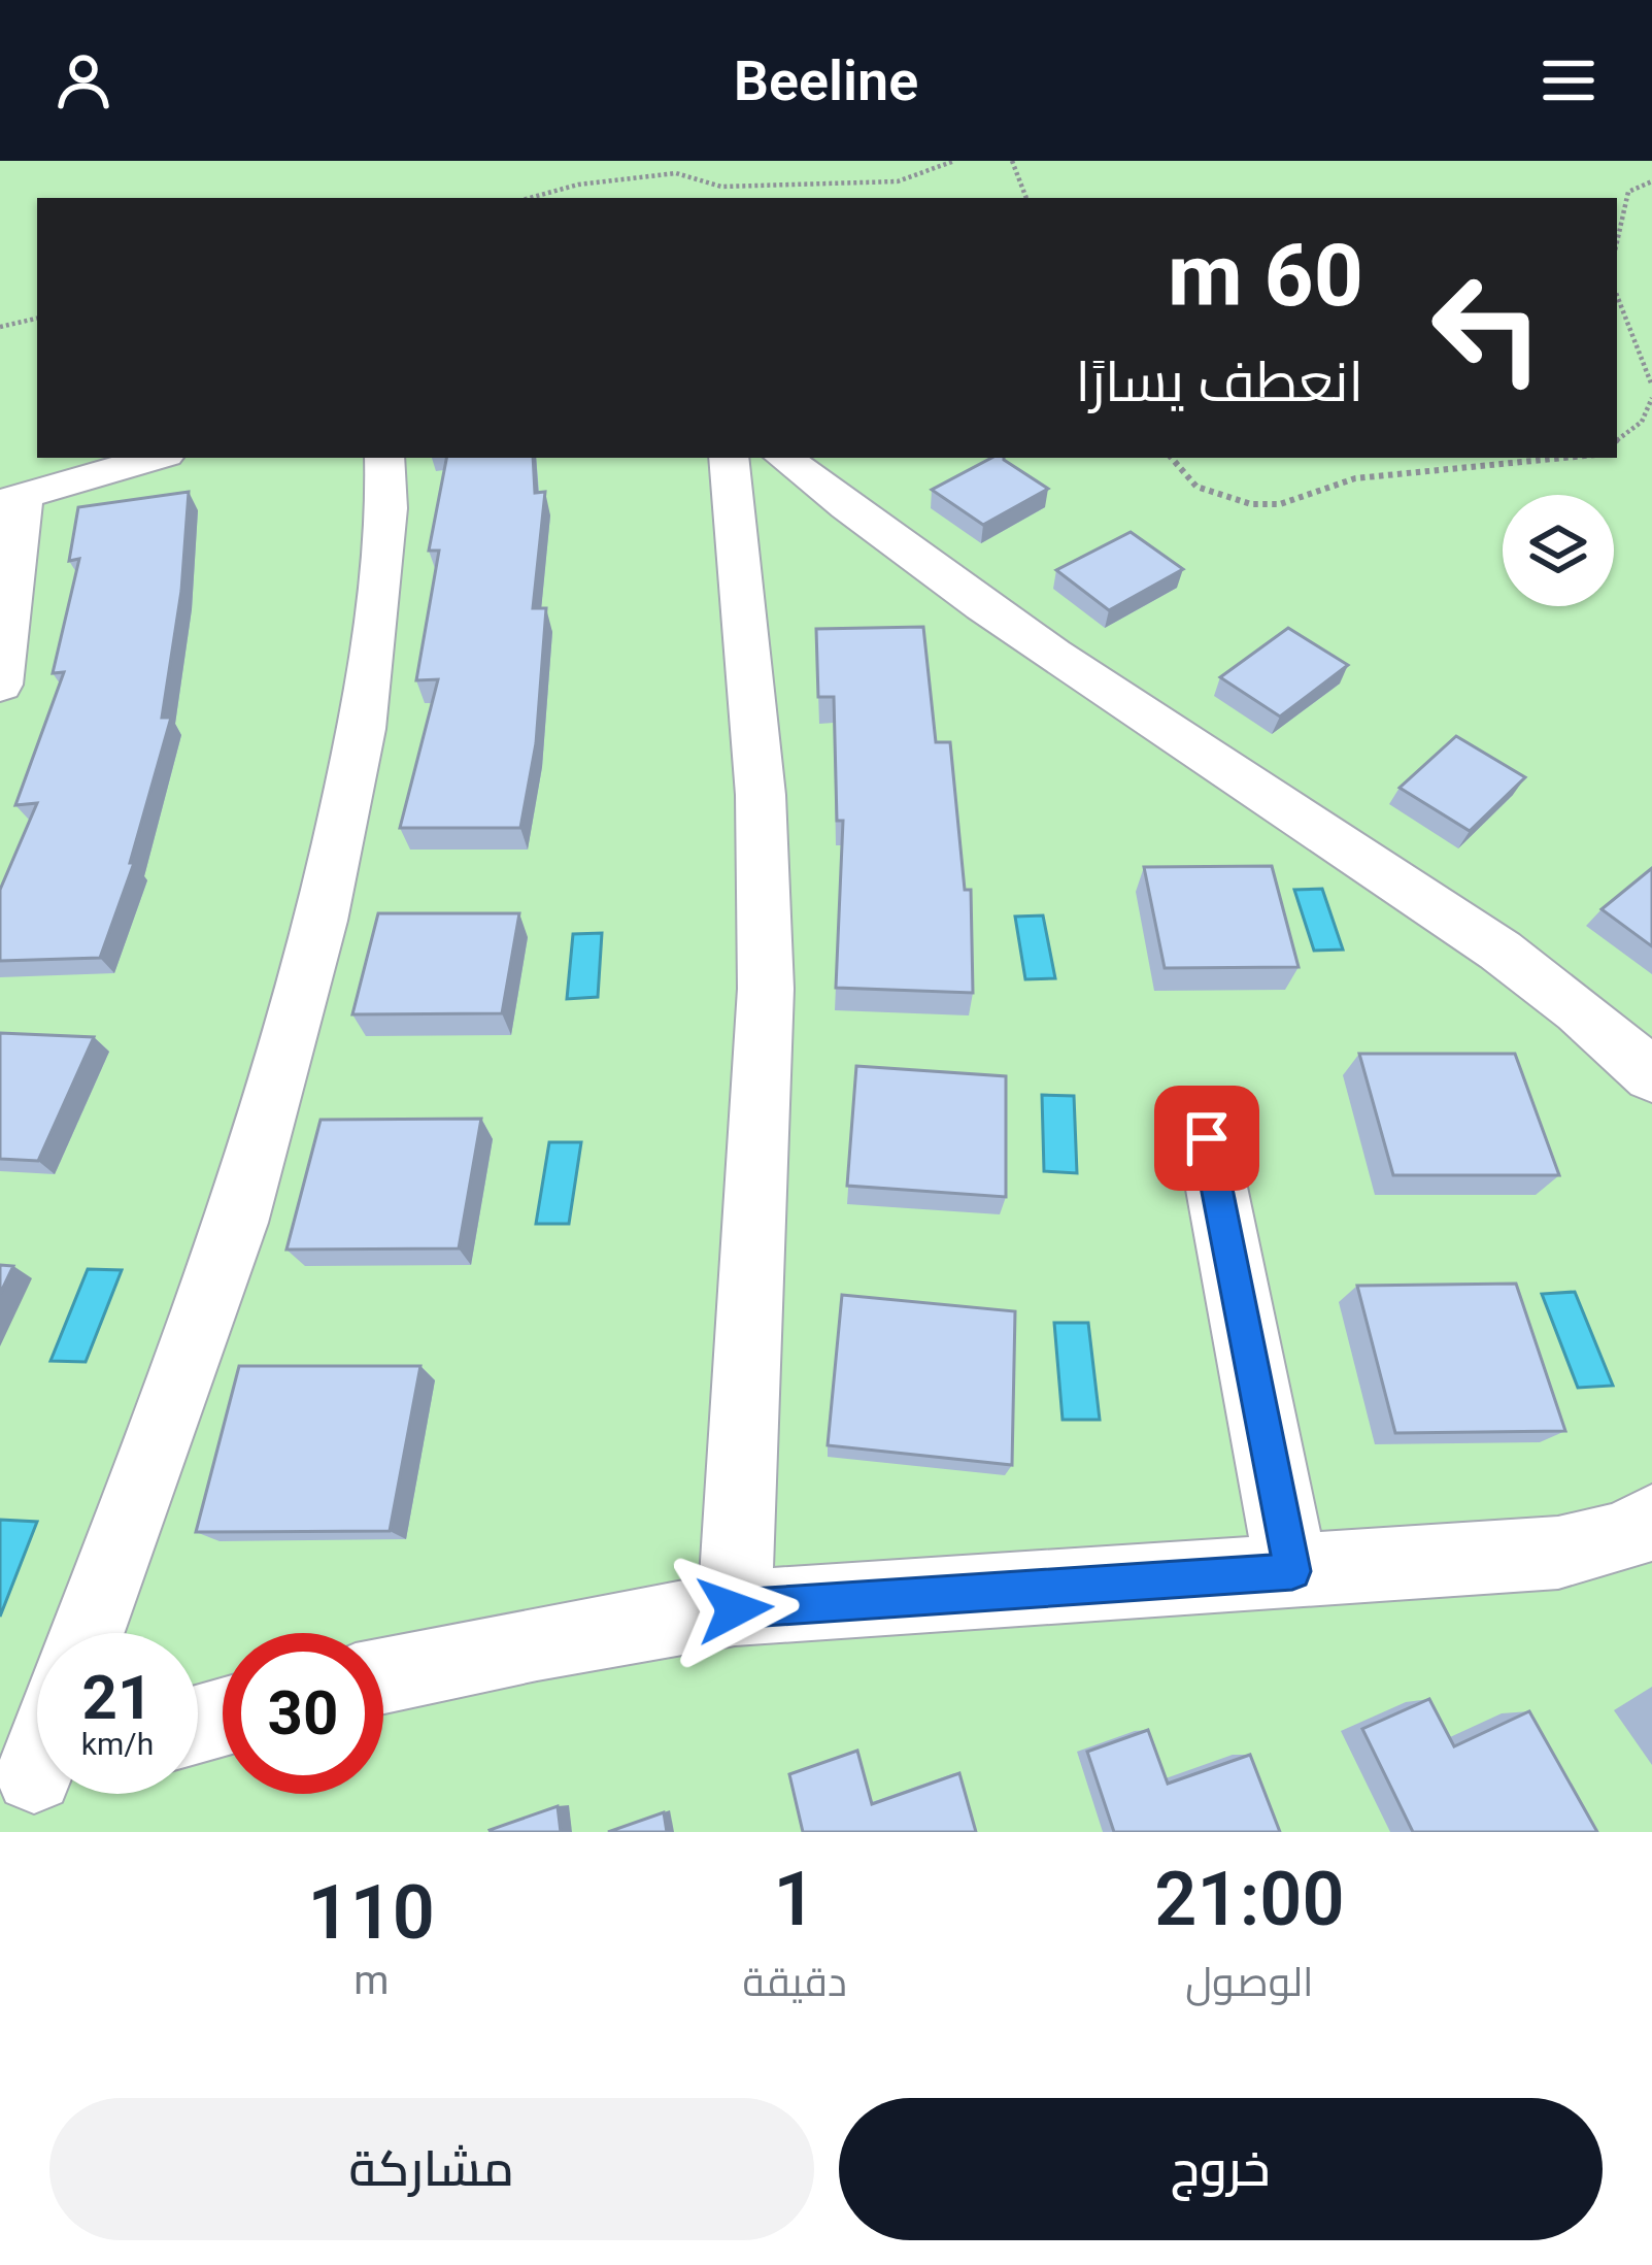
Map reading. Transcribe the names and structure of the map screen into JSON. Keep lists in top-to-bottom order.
{
  "page": {
    "header": "Beeline",
    "turn": ["60 m", "انعطف يسارًا"],
    "speed": "21 km/h",
    "limit": "30",
    "eta": [
      "21:00",
      "الوصول",
      "1",
      "دقيقة",
      "110",
      "m"
    ],
    "buttons": ["خروج", "مشاركة"]
  }
}
